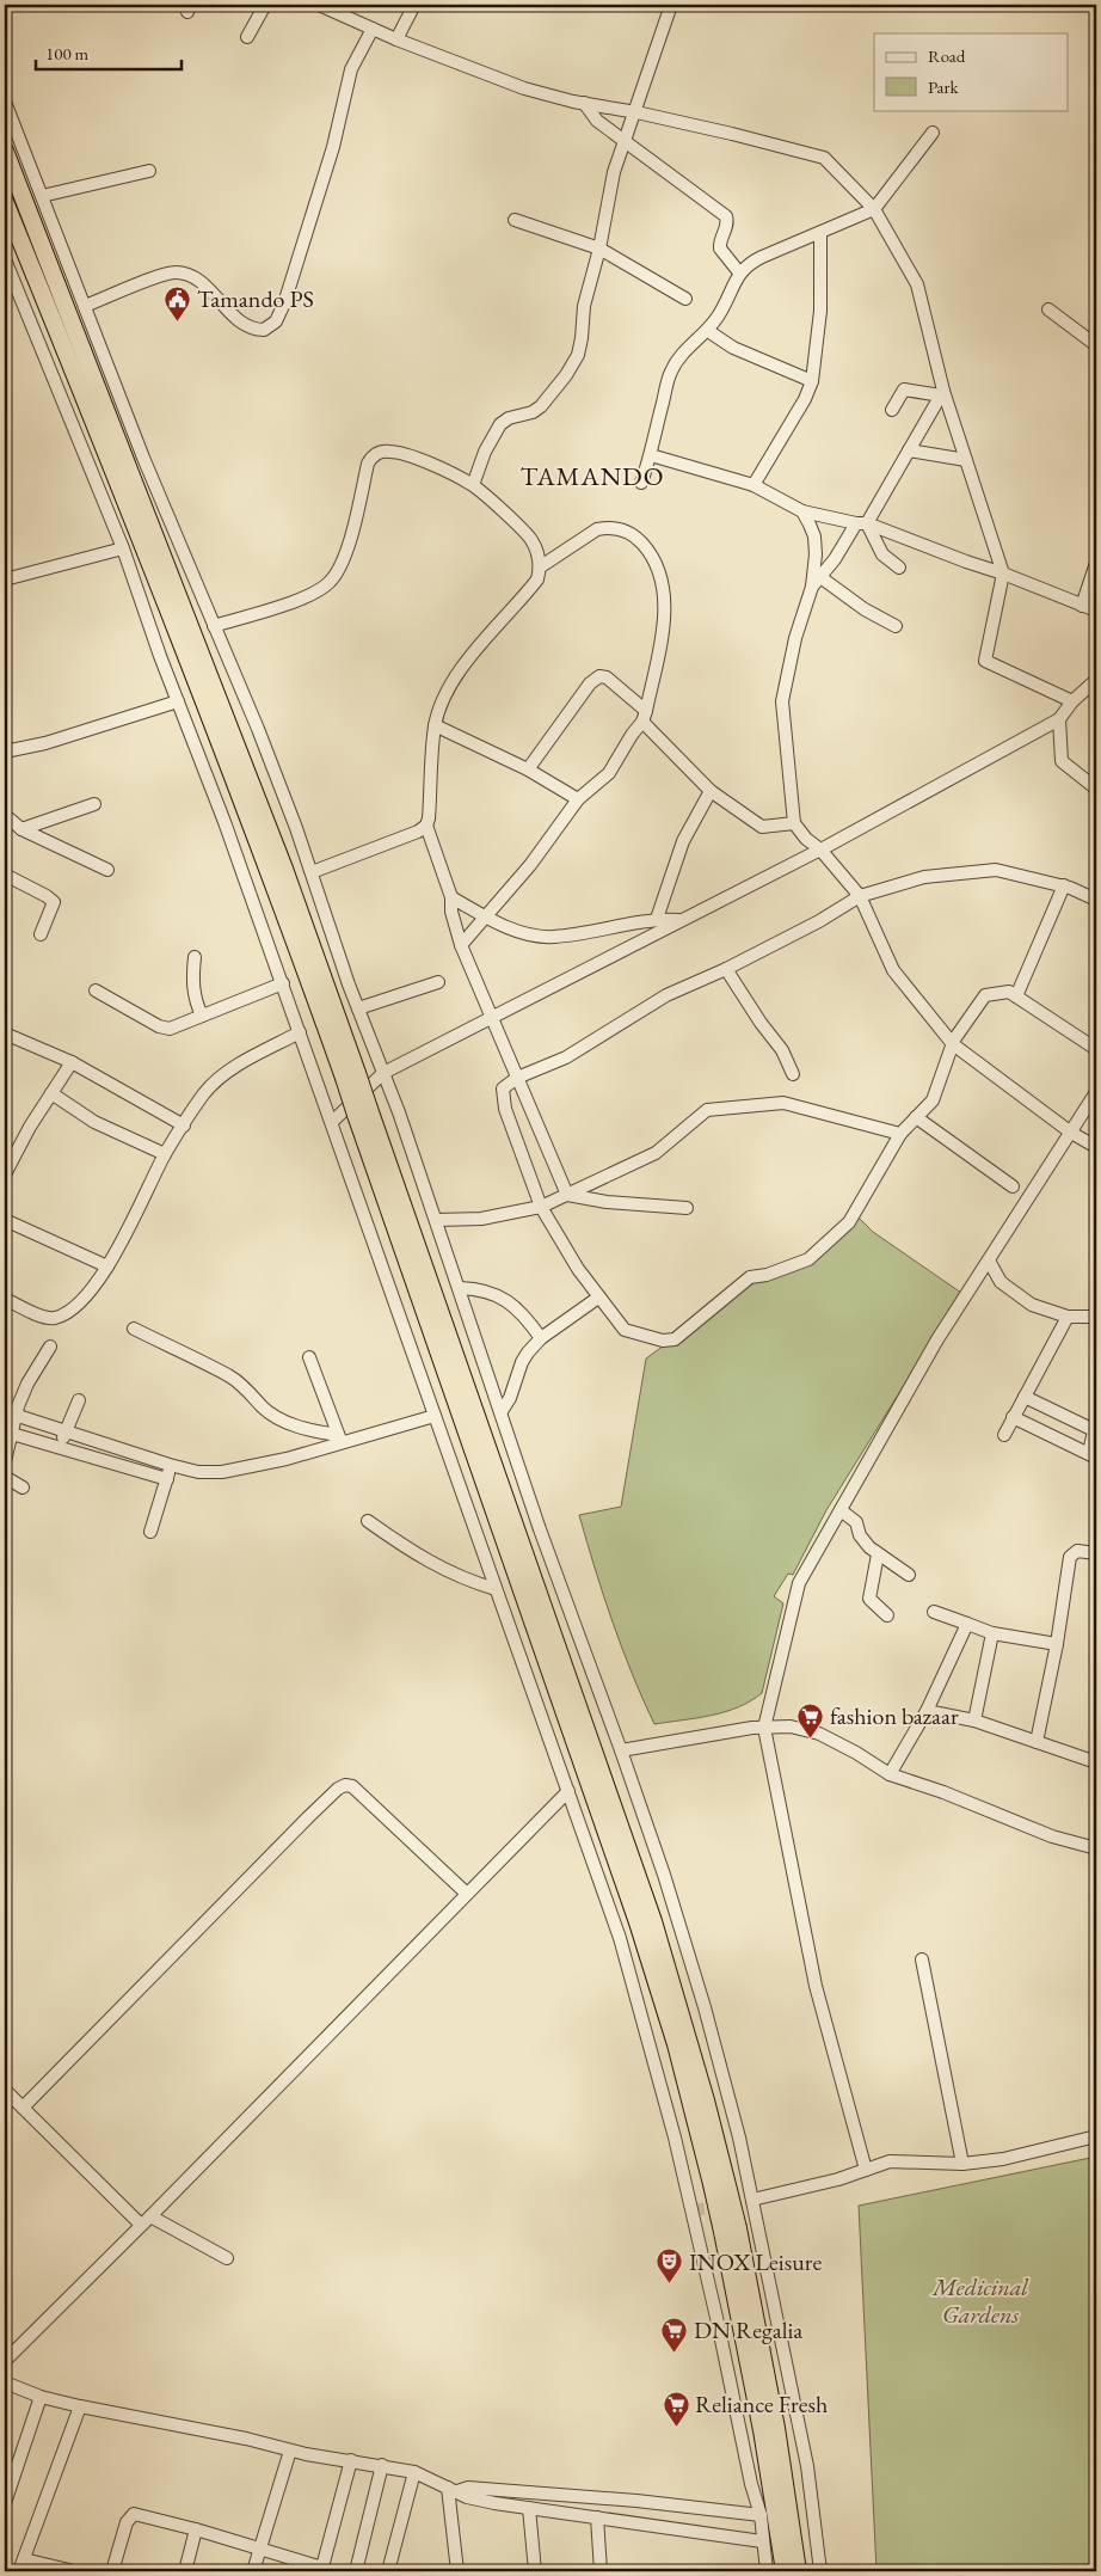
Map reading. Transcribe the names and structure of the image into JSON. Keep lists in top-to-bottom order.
{
  "districts": ["TAMANDO"],
  "parks": ["Medicinal Gardens"],
  "places": {
    "public building": ["Tamando PS"],
    "supermarket": ["fashion bazaar", "DN Regalia", "Reliance Fresh"],
    "theatre": ["INOX Leisure"]
  },
  "legend": ["Road", "Park"],
  "scale_bar": "100 m"
}
